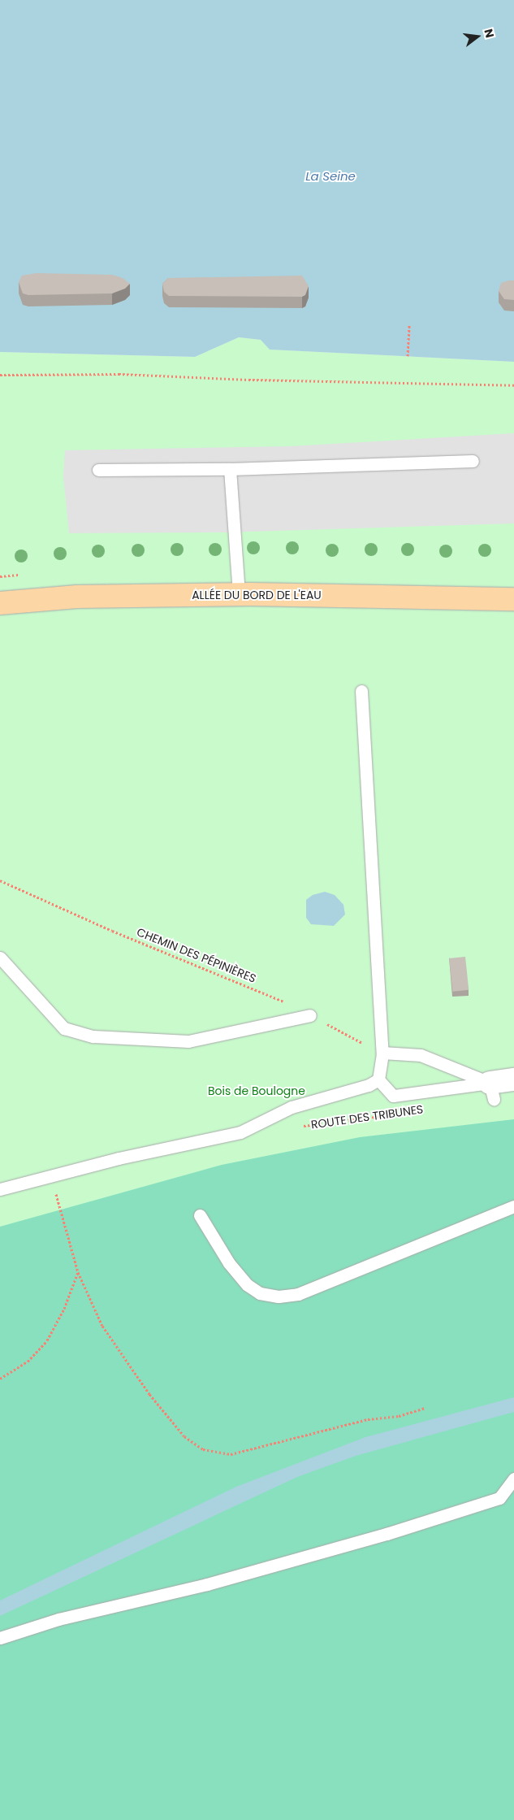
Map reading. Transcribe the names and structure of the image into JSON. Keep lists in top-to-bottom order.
{
  "streets": {
    "main road": ["ALLÉE DU BORD DE L'EAU"],
    "street": ["ROUTE DES TRIBUNES"],
    "path": ["CHEMIN DES PÉPINIÈRES"]
  },
  "crossings": [
    ["CHEMIN DES PÉPINIÈRES", "ROUTE DES TRIBUNES"]
  ],
  "water": ["La Seine"],
  "parks": ["Bois de Boulogne"],
  "north": "right"
}
